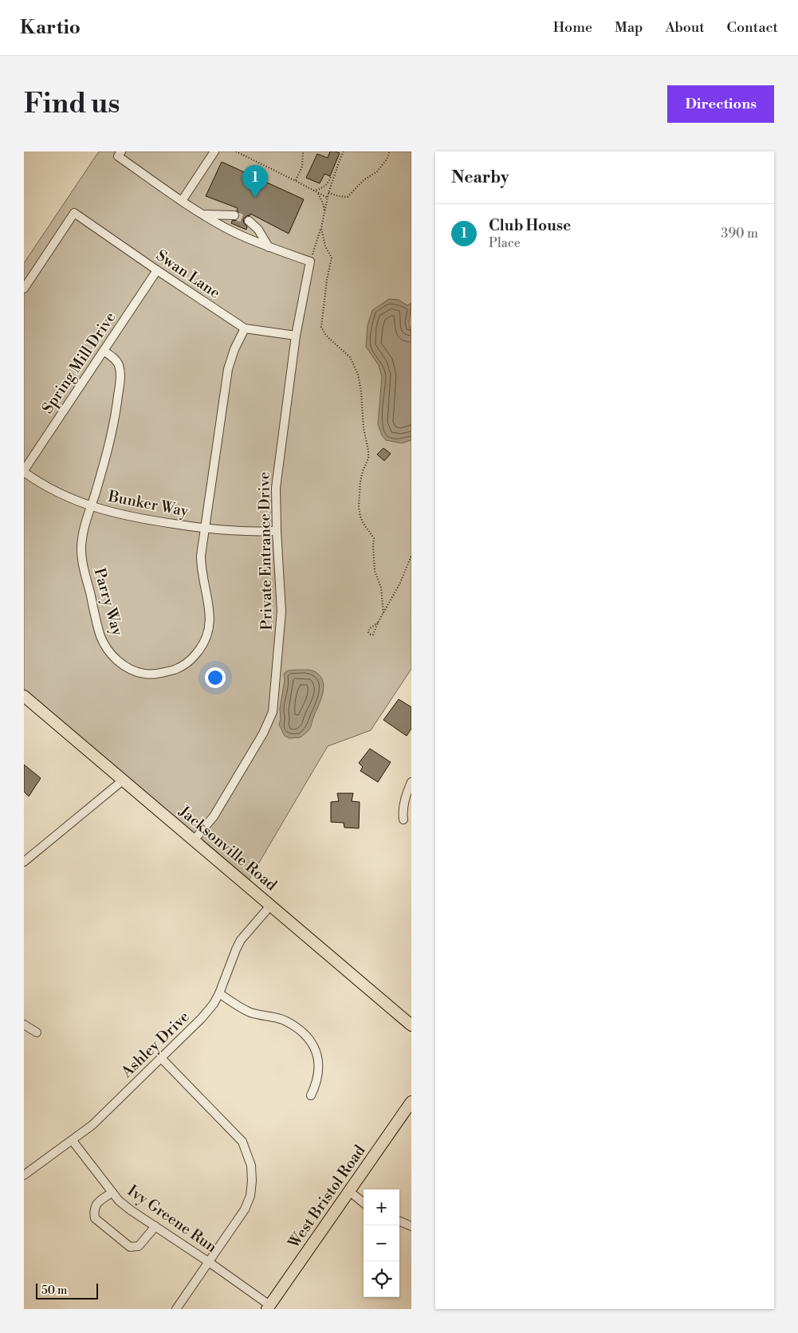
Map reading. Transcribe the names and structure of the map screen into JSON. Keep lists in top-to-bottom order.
{
  "streets": {
    "main road": ["Jacksonville Road", "West Bristol Road"],
    "street": [
      "Swan Lane",
      "Spring Mill Drive",
      "Bunker Way",
      "Private Entrance Drive",
      "Parry Way",
      "Ashley Drive",
      "Ivy Greene Run"
    ]
  },
  "crossings": [
    ["Swan Lane", "Spring Mill Drive"],
    ["Swan Lane", "Private Entrance Drive"],
    ["Swan Lane", "Parry Way"],
    ["Spring Mill Drive", "Bunker Way"],
    ["Spring Mill Drive", "Parry Way"],
    ["Bunker Way", "Private Entrance Drive"],
    ["Bunker Way", "Parry Way"],
    ["Private Entrance Drive", "Jacksonville Road"],
    ["Jacksonville Road", "Ashley Drive"],
    ["Ashley Drive", "Ivy Greene Run"],
    ["West Bristol Road", "Ivy Greene Run"]
  ],
  "scale_bar": "50 m",
  "page": {
    "header": "Kartio",
    "nav": [
      "Home",
      "Map",
      "About",
      "Contact"
    ],
    "buttons": "Directions",
    "title": "Find us",
    "heading": "Nearby",
    "pins": "1",
    "list": [
      {
        "mark": "1",
        "name": "Club House",
        "note": "Place",
        "value": "390 m"
      }
    ],
    "map_buttons": ["+", "−"],
    "scale": "50 m"
  }
}
